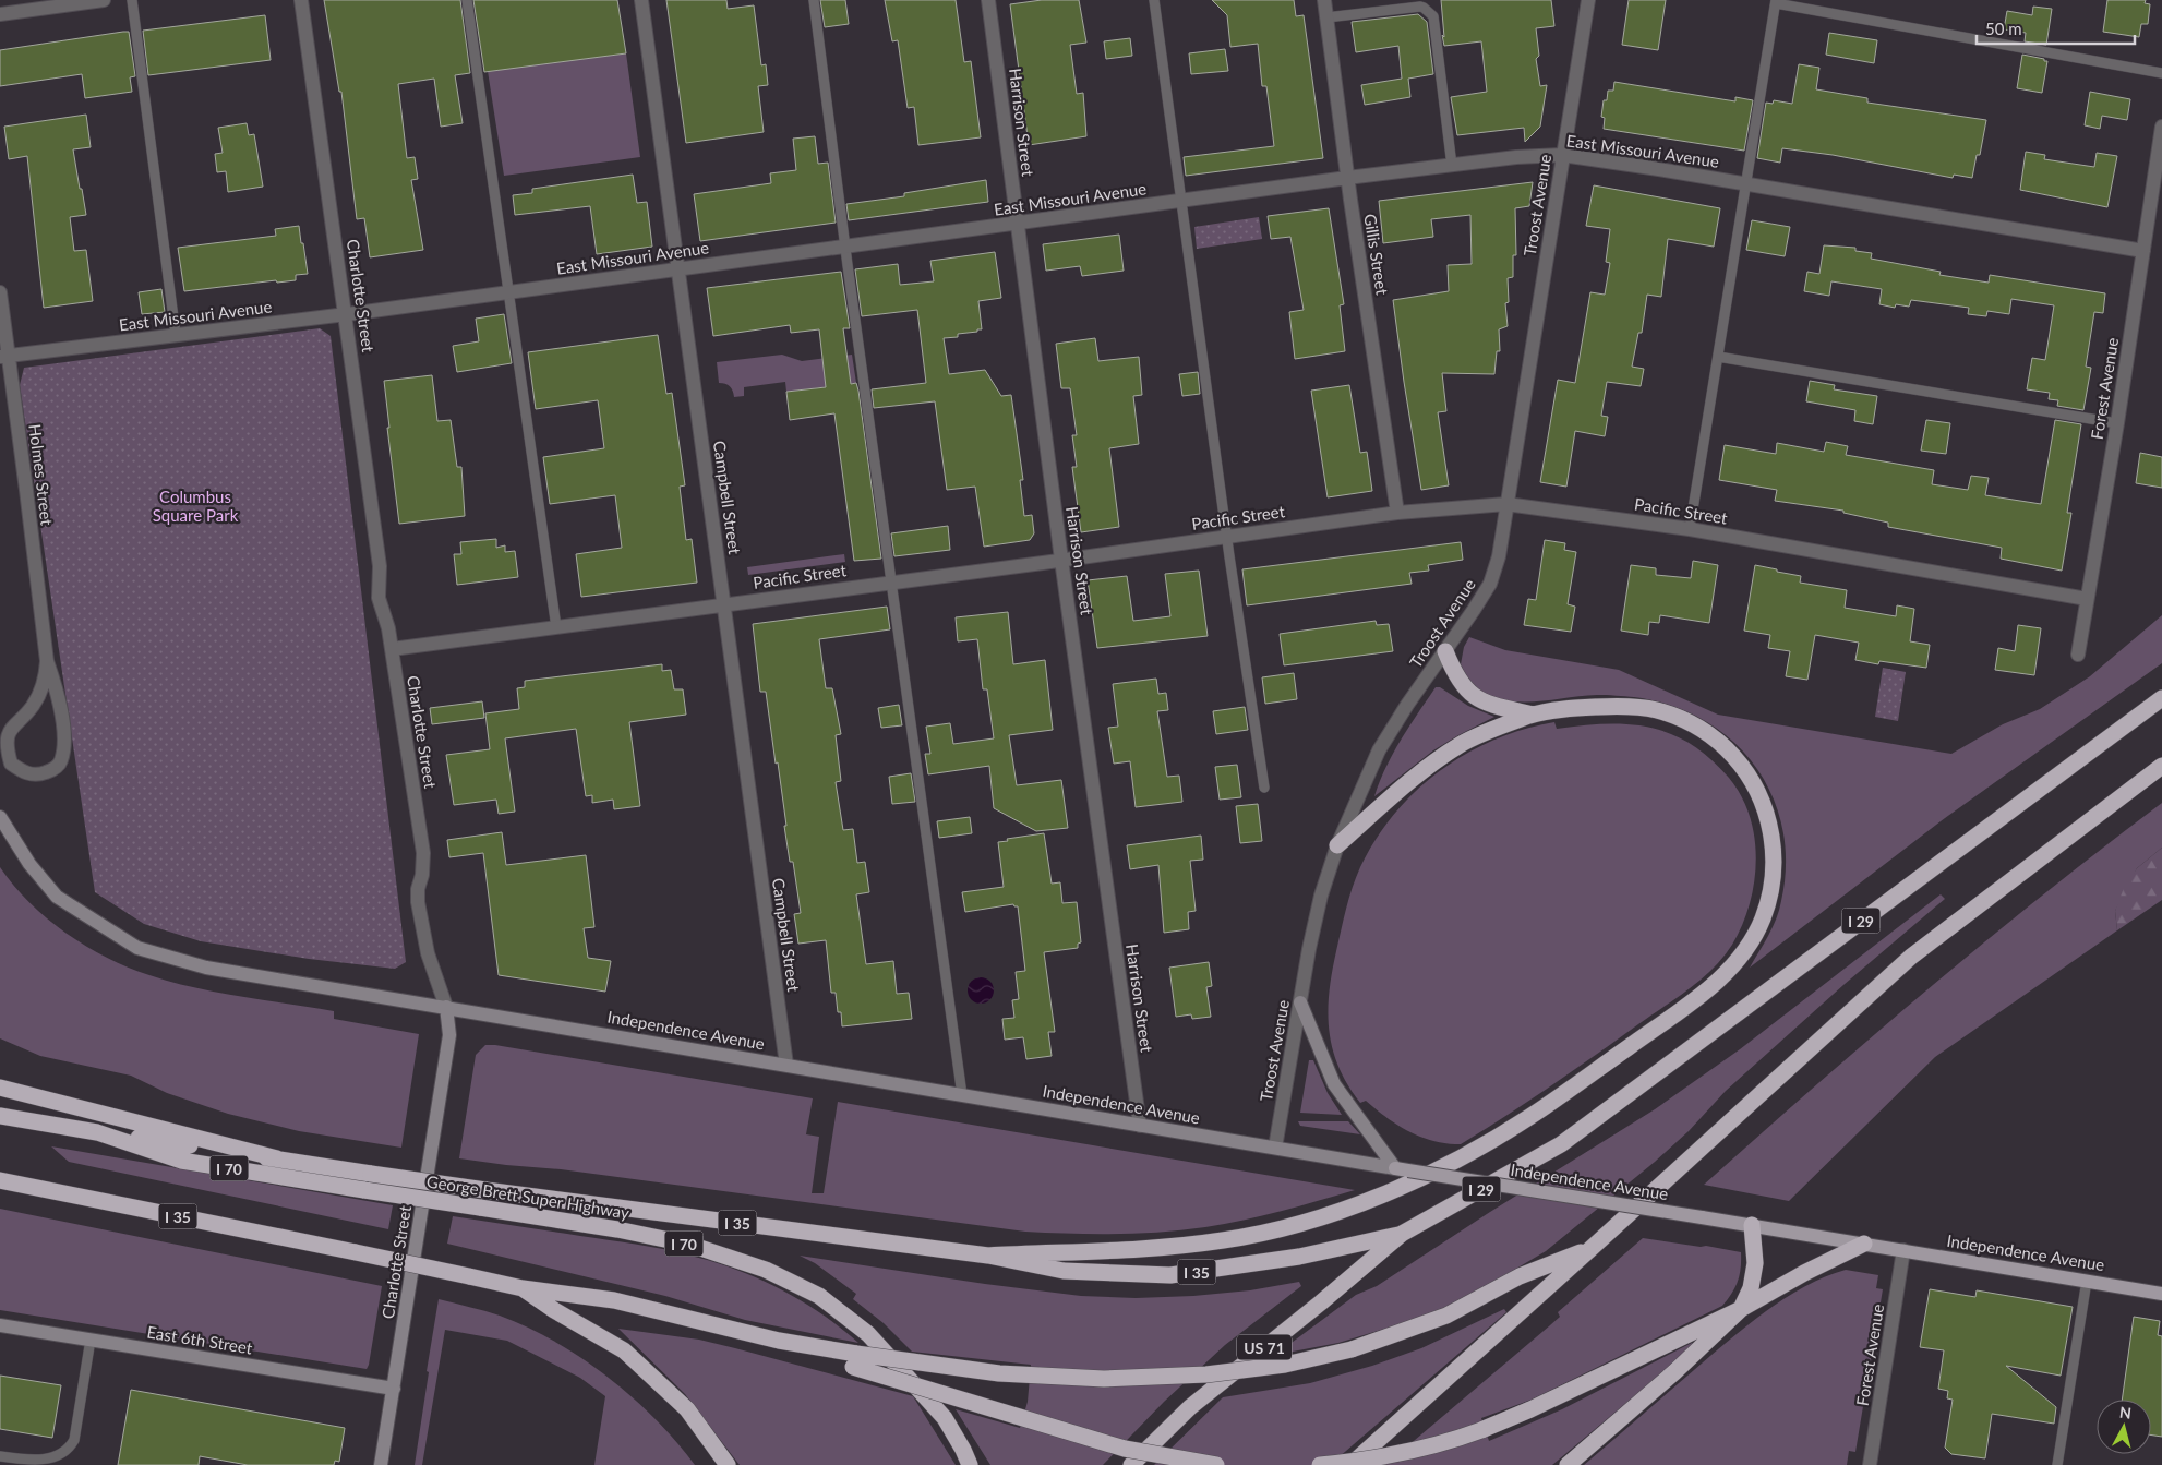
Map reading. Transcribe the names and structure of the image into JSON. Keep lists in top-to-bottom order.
{
  "streets": {
    "highway": [
      "I 29",
      "I 70",
      "George Brett Super Highway",
      "I 35",
      "US 71"
    ],
    "main road": ["Charlotte Street", "Independence Avenue", "East 6th Street"],
    "street": [
      "Harrison Street",
      "East Missouri Avenue",
      "Troost Avenue",
      "Gillis Street",
      "Forest Avenue",
      "Holmes Street",
      "Campbell Street",
      "Pacific Street"
    ]
  },
  "crossings": [
    ["Harrison Street", "East Missouri Avenue"],
    ["Harrison Street", "Pacific Street"],
    ["Harrison Street", "Independence Avenue"],
    ["East Missouri Avenue", "Troost Avenue"],
    ["East Missouri Avenue", "Gillis Street"],
    ["East Missouri Avenue", "Charlotte Street"],
    ["East Missouri Avenue", "Forest Avenue"],
    ["East Missouri Avenue", "Holmes Street"],
    ["East Missouri Avenue", "Campbell Street"],
    ["Troost Avenue", "Pacific Street"],
    ["Troost Avenue", "Independence Avenue"],
    ["Gillis Street", "Pacific Street"],
    ["Charlotte Street", "Pacific Street"],
    ["Charlotte Street", "Independence Avenue"],
    ["Charlotte Street", "East 6th Street"],
    ["Forest Avenue", "Pacific Street"],
    ["Forest Avenue", "Independence Avenue"],
    ["Campbell Street", "Pacific Street"],
    ["Campbell Street", "Independence Avenue"],
    ["I 29", "I 35"],
    ["I 29", "US 71"],
    ["George Brett Super Highway", "I 35"],
    ["I 35", "US 71"]
  ],
  "parks": ["Columbus Square Park"],
  "scale_bar": "50 m",
  "north": "top"
}
